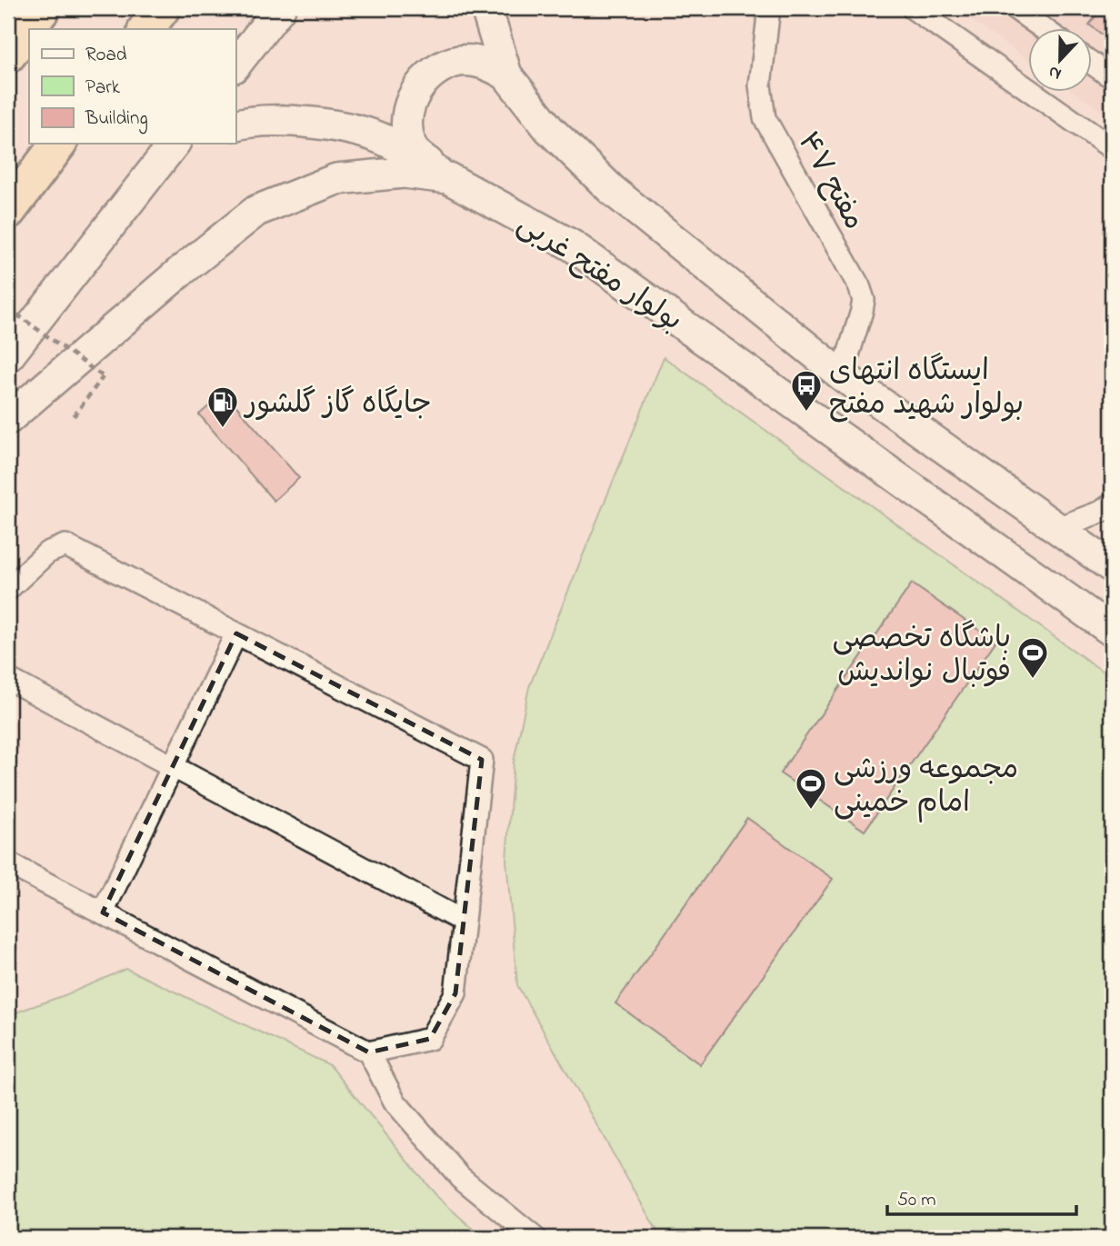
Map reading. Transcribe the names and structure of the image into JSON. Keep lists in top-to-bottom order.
{
  "streets": {
    "main road": ["بولوار مفتح غربی"],
    "street": ["مفتح ۴۷"]
  },
  "crossings": [
    ["مفتح ۴۷", "بولوار مفتح غربی"]
  ],
  "places": {
    "bus stop": ["ایستگاه انتهای بولوار شهید مفتح"],
    "fuel station": ["جایگاه گاز گلشور"],
    "sports": ["باشگاه تخصصی فوتبال نواندیش", "مجموعه ورزشی امام خمینی"]
  },
  "legend": ["Road", "Park", "Building"],
  "scale_bar": "50 m",
  "north": "bottom"
}
